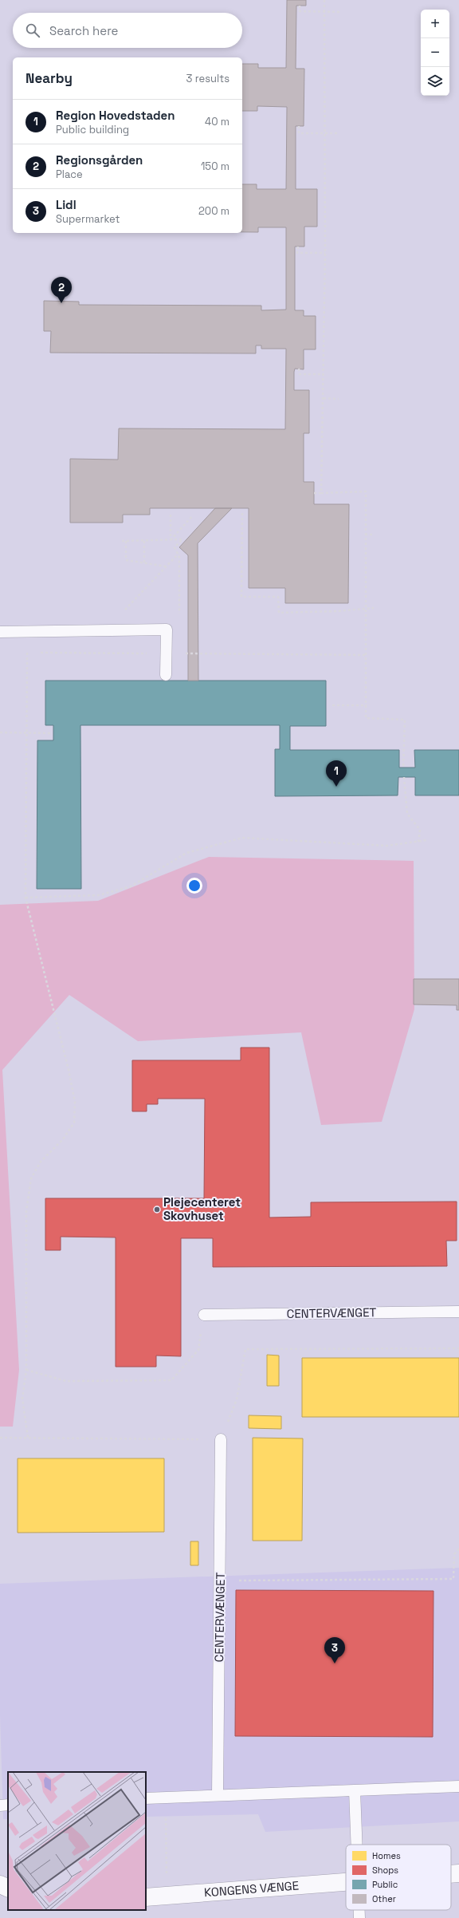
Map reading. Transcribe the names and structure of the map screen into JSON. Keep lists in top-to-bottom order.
{
  "streets": {
    "street": ["KONGENS VÆNGE"],
    "lane": ["CENTERVÆNGET"]
  },
  "places": ["Plejecenteret Skovhuset"],
  "legend": [
    "Homes",
    "Shops",
    "Public",
    "Other"
  ],
  "page": {
    "map_buttons": ["+", "−"],
    "search": "Search here",
    "heading": ["Nearby", "3 results"],
    "list": [
      {
        "mark": "1",
        "name": "Region Hovedstaden",
        "note": "Public building",
        "value": "40 m"
      },
      {
        "mark": "2",
        "name": "Regionsgården",
        "note": "Place",
        "value": "150 m"
      },
      {
        "mark": "3",
        "name": "Lidl",
        "note": "Supermarket",
        "value": "200 m"
      }
    ],
    "pins": ["2", "1", "3"]
  }
}
